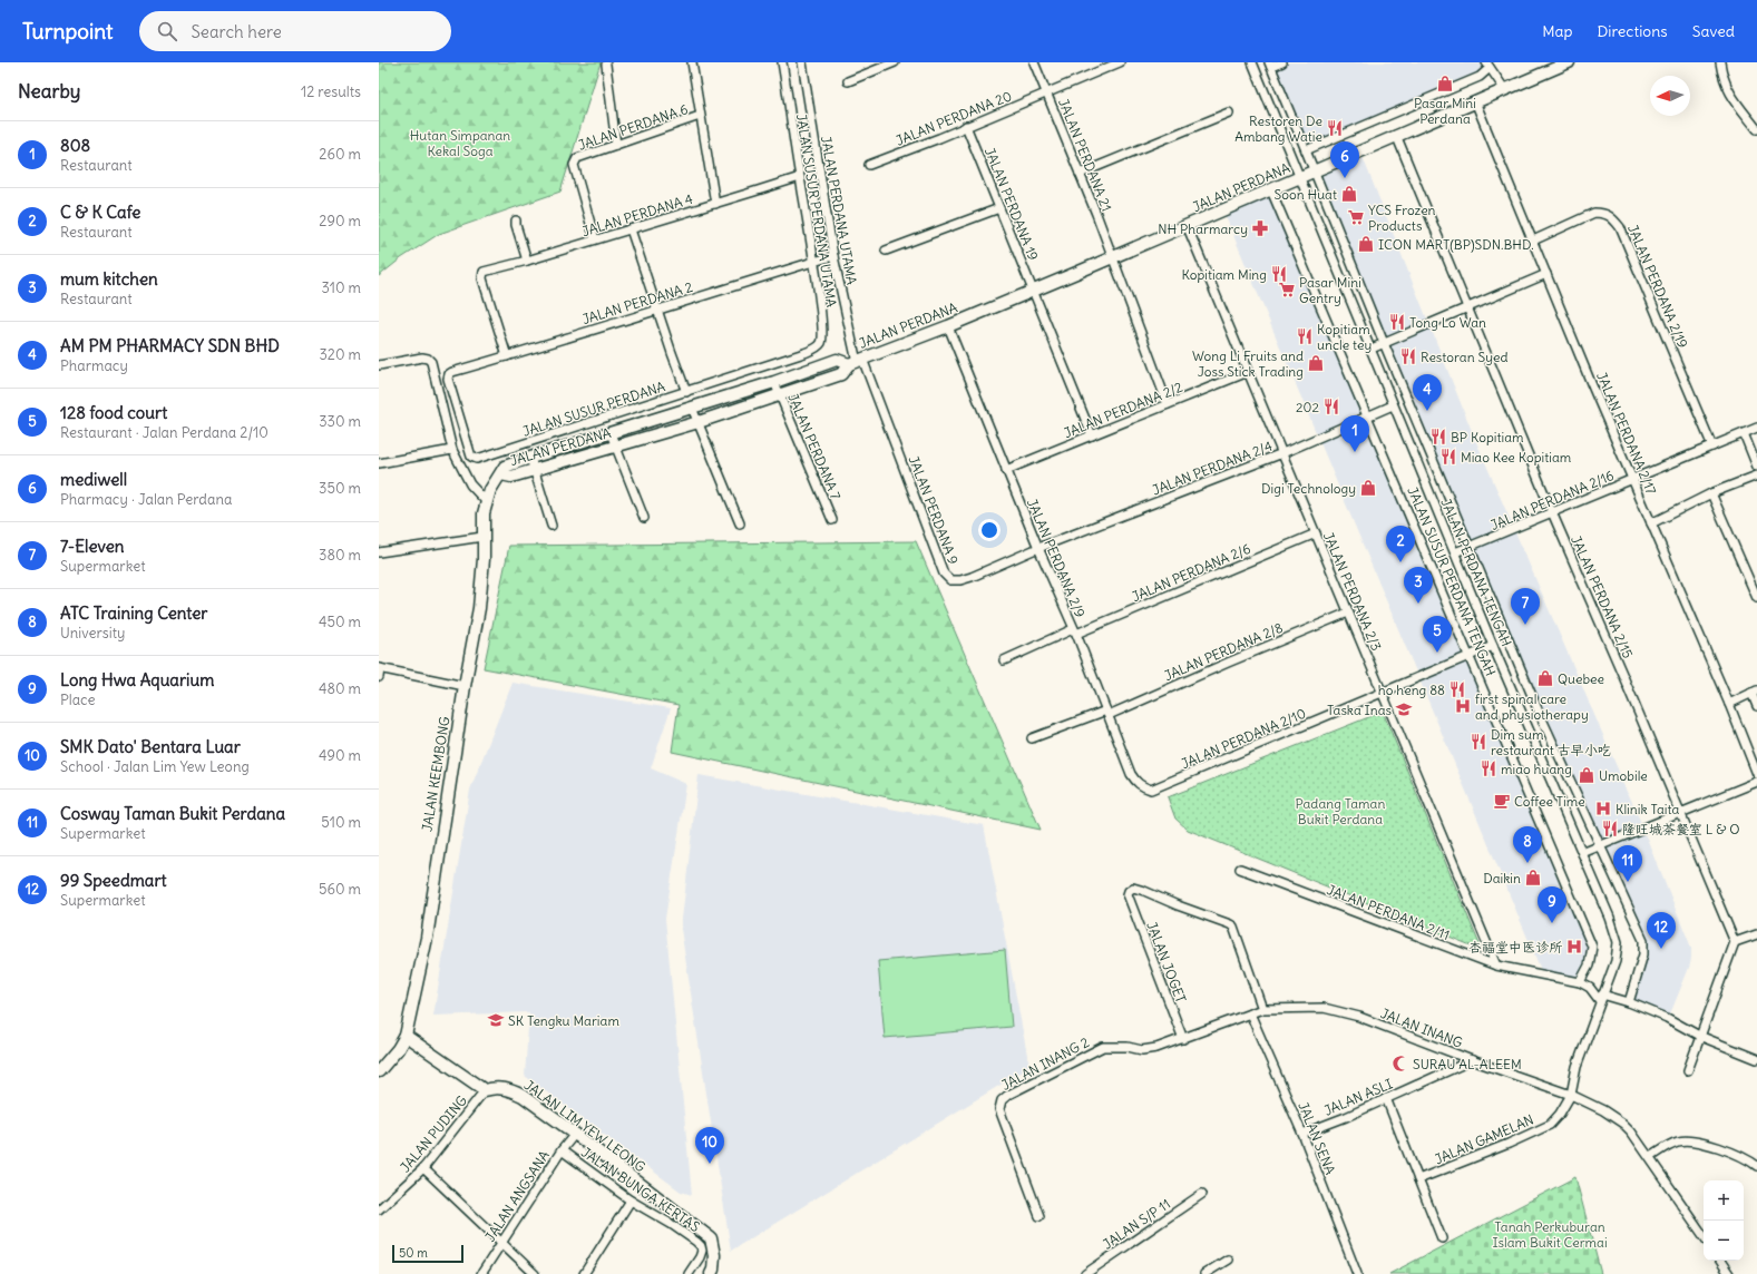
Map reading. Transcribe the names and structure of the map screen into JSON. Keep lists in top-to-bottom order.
{
  "streets": {
    "street": [
      "JALAN PERDANA 20",
      "JALAN PERDANA 6",
      "JALAN PERDANA 21",
      "JALAN PERDANA",
      "JALAN PERDANA 19",
      "JALAN SUSUR PERDANA UTAMA",
      "JALAN PERDANA UTAMA",
      "JALAN PERDANA 4",
      "JALAN PERDANA 2/19",
      "JALAN PERDANA 2",
      "JALAN SUSUR PERDANA",
      "JALAN PERDANA 2/2",
      "JALAN PERDANA 2/17",
      "JALAN PERDANA 7",
      "JALAN PERDANA 2/4",
      "JALAN PERDANA 2/16",
      "JALAN PERDANA 9",
      "JALAN PERDANA 2/9",
      "JALAN PERDANA 2/6",
      "JALAN PERDANA TENGAH",
      "JALAN SUSUR PERDANA TENGAH",
      "JALAN PERDANA 2/3",
      "JALAN PERDANA 2/15",
      "JALAN PERDANA 2/8",
      "JALAN PERDANA 2/10",
      "JALAN KEEMBONG",
      "JALAN PERDANA 2/11",
      "JALAN JOGET",
      "JALAN INANG",
      "JALAN INANG 2",
      "JALAN ASLI",
      "JALAN LIM YEW LEONG",
      "JALAN PUDING",
      "JALAN SENA",
      "JALAN GAMELAN",
      "JALAN BUNGA KERTAS",
      "JALAN ANGSANA",
      "JALAN S/P 11"
    ]
  },
  "crossings": [
    ["JALAN PERDANA 20", "JALAN PERDANA 21"],
    ["JALAN PERDANA 20", "JALAN PERDANA 19"],
    ["JALAN PERDANA 6", "JALAN PERDANA 4"],
    ["JALAN PERDANA 21", "JALAN PERDANA"],
    ["JALAN PERDANA 21", "JALAN PERDANA 2/2"],
    ["JALAN PERDANA", "JALAN PERDANA 19"],
    ["JALAN PERDANA", "JALAN PERDANA UTAMA"],
    ["JALAN PERDANA", "JALAN PERDANA 2/17"],
    ["JALAN PERDANA", "JALAN PERDANA 7"],
    ["JALAN PERDANA", "JALAN PERDANA 9"],
    ["JALAN PERDANA", "JALAN PERDANA 2/9"],
    ["JALAN PERDANA", "JALAN PERDANA TENGAH"],
    ["JALAN PERDANA", "JALAN SUSUR PERDANA TENGAH"],
    ["JALAN PERDANA", "JALAN PERDANA 2/3"],
    ["JALAN PERDANA", "JALAN PERDANA 2/15"],
    ["JALAN PERDANA", "JALAN KEEMBONG"],
    ["JALAN PERDANA 19", "JALAN PERDANA 2/2"],
    ["JALAN SUSUR PERDANA UTAMA", "JALAN PERDANA 4"],
    ["JALAN SUSUR PERDANA UTAMA", "JALAN PERDANA 2"],
    ["JALAN SUSUR PERDANA UTAMA", "JALAN SUSUR PERDANA"],
    ["JALAN PERDANA UTAMA", "JALAN PERDANA 2"],
    ["JALAN PERDANA UTAMA", "JALAN PERDANA 9"],
    ["JALAN PERDANA 4", "JALAN PERDANA 2"],
    ["JALAN PERDANA 2/19", "JALAN PERDANA 2/17"],
    ["JALAN PERDANA 2/19", "JALAN PERDANA 2/16"],
    ["JALAN PERDANA 2", "JALAN SUSUR PERDANA"],
    ["JALAN PERDANA 2/2", "JALAN PERDANA 2/9"],
    ["JALAN PERDANA 2/2", "JALAN PERDANA 2/3"],
    ["JALAN PERDANA 2/17", "JALAN PERDANA 2/16"],
    ["JALAN PERDANA 2/4", "JALAN PERDANA 9"],
    ["JALAN PERDANA 2/4", "JALAN PERDANA 2/9"],
    ["JALAN PERDANA 2/4", "JALAN PERDANA TENGAH"],
    ["JALAN PERDANA 2/4", "JALAN SUSUR PERDANA TENGAH"],
    ["JALAN PERDANA 2/4", "JALAN PERDANA 2/3"],
    ["JALAN PERDANA 2/16", "JALAN PERDANA TENGAH"],
    ["JALAN PERDANA 2/16", "JALAN PERDANA 2/15"],
    ["JALAN PERDANA 9", "JALAN PERDANA 2/9"],
    ["JALAN PERDANA 2/9", "JALAN PERDANA 2/6"],
    ["JALAN PERDANA 2/9", "JALAN PERDANA 2/8"],
    ["JALAN PERDANA 2/9", "JALAN PERDANA 2/10"],
    ["JALAN PERDANA 2/6", "JALAN PERDANA 2/3"],
    ["JALAN PERDANA TENGAH", "JALAN PERDANA 2/10"],
    ["JALAN PERDANA TENGAH", "JALAN PERDANA 2/11"],
    ["JALAN PERDANA TENGAH", "JALAN INANG"],
    ["JALAN PERDANA TENGAH", "JALAN GAMELAN"],
    ["JALAN SUSUR PERDANA TENGAH", "JALAN PERDANA 2/10"],
    ["JALAN SUSUR PERDANA TENGAH", "JALAN PERDANA 2/11"],
    ["JALAN PERDANA 2/3", "JALAN PERDANA 2/8"],
    ["JALAN PERDANA 2/3", "JALAN PERDANA 2/10"],
    ["JALAN PERDANA 2/3", "JALAN PERDANA 2/11"],
    ["JALAN JOGET", "JALAN INANG"],
    ["JALAN INANG", "JALAN INANG 2"],
    ["JALAN INANG", "JALAN ASLI"],
    ["JALAN INANG", "JALAN SENA"],
    ["JALAN INANG", "JALAN GAMELAN"],
    ["JALAN ASLI", "JALAN SENA"],
    ["JALAN LIM YEW LEONG", "JALAN PUDING"],
    ["JALAN LIM YEW LEONG", "JALAN ANGSANA"],
    ["JALAN BUNGA KERTAS", "JALAN ANGSANA"]
  ],
  "parks": ["Hutan Simpanan Kekal Soga", "Padang Taman Bukit Perdana", "Tanah Perkuburan Islam Bukit Cermai"],
  "places": {
    "shop": [
      "Pasar Mini Perdana",
      "Soon Huat",
      "ICON MART(BP)SDN.BHD.",
      "Wong Li Fruits and Joss Stick Trading",
      "Digi Technology",
      "Quebee",
      "Umobile",
      "Daikin"
    ],
    "restaurant": [
      "Restoren De Ambang Watie",
      "Kopitiam Ming",
      "Tong Lo Wan",
      "Kopitiam uncle tey",
      "Restoran Syed",
      "202",
      "BP Kopitiam",
      "Miao Kee Kopitiam",
      "ho heng 88",
      "Dim sum restaurant 古早小吃",
      "miao huang",
      "隆旺城茶餐室 L & O"
    ],
    "supermarket": ["YCS Frozen Products", "Pasar Mini Gentry"],
    "pharmacy": ["NH Pharmarcy"],
    "hospital": ["first spinal care and physiotherapy", "Klinik Taita", "杏福堂中医诊所"],
    "school or university": ["Taska Inas", "SK Tengku Mariam"],
    "cafe": ["Coffee Time"],
    "mosque": ["SURAU AL-ALEEM"]
  },
  "scale_bar": "50 m",
  "north": "left",
  "page": {
    "header": "Turnpoint",
    "search": "Search here",
    "nav": ["Map", "Directions", "Saved"],
    "heading": ["Nearby", "12 results"],
    "list": [
      {
        "mark": "1",
        "name": "808",
        "note": "Restaurant",
        "value": "260 m"
      },
      {
        "mark": "2",
        "name": "C & K Cafe",
        "note": "Restaurant",
        "value": "290 m"
      },
      {
        "mark": "3",
        "name": "mum kitchen",
        "note": "Restaurant",
        "value": "310 m"
      },
      {
        "mark": "4",
        "name": "AM PM PHARMACY SDN BHD",
        "note": "Pharmacy",
        "value": "320 m"
      },
      {
        "mark": "5",
        "name": "128 food court",
        "note": "Restaurant · Jalan Perdana 2/10",
        "value": "330 m"
      },
      {
        "mark": "6",
        "name": "mediwell",
        "note": "Pharmacy · Jalan Perdana",
        "value": "350 m"
      },
      {
        "mark": "7",
        "name": "7-Eleven",
        "note": "Supermarket",
        "value": "380 m"
      },
      {
        "mark": "8",
        "name": "ATC Training Center",
        "note": "University",
        "value": "450 m"
      },
      {
        "mark": "9",
        "name": "Long Hwa Aquarium",
        "note": "Place",
        "value": "480 m"
      },
      {
        "mark": "10",
        "name": "SMK Dato' Bentara Luar",
        "note": "School · Jalan Lim Yew Leong",
        "value": "490 m"
      },
      {
        "mark": "11",
        "name": "Cosway Taman Bukit Perdana",
        "note": "Supermarket",
        "value": "510 m"
      },
      {
        "mark": "12",
        "name": "99 Speedmart",
        "note": "Supermarket",
        "value": "560 m"
      }
    ],
    "pins": [
      "6",
      "4",
      "1",
      "2",
      "3",
      "7",
      "5",
      "8",
      "11",
      "9",
      "12",
      "10"
    ],
    "map_buttons": ["+", "−"],
    "scale": "50 m"
  }
}
